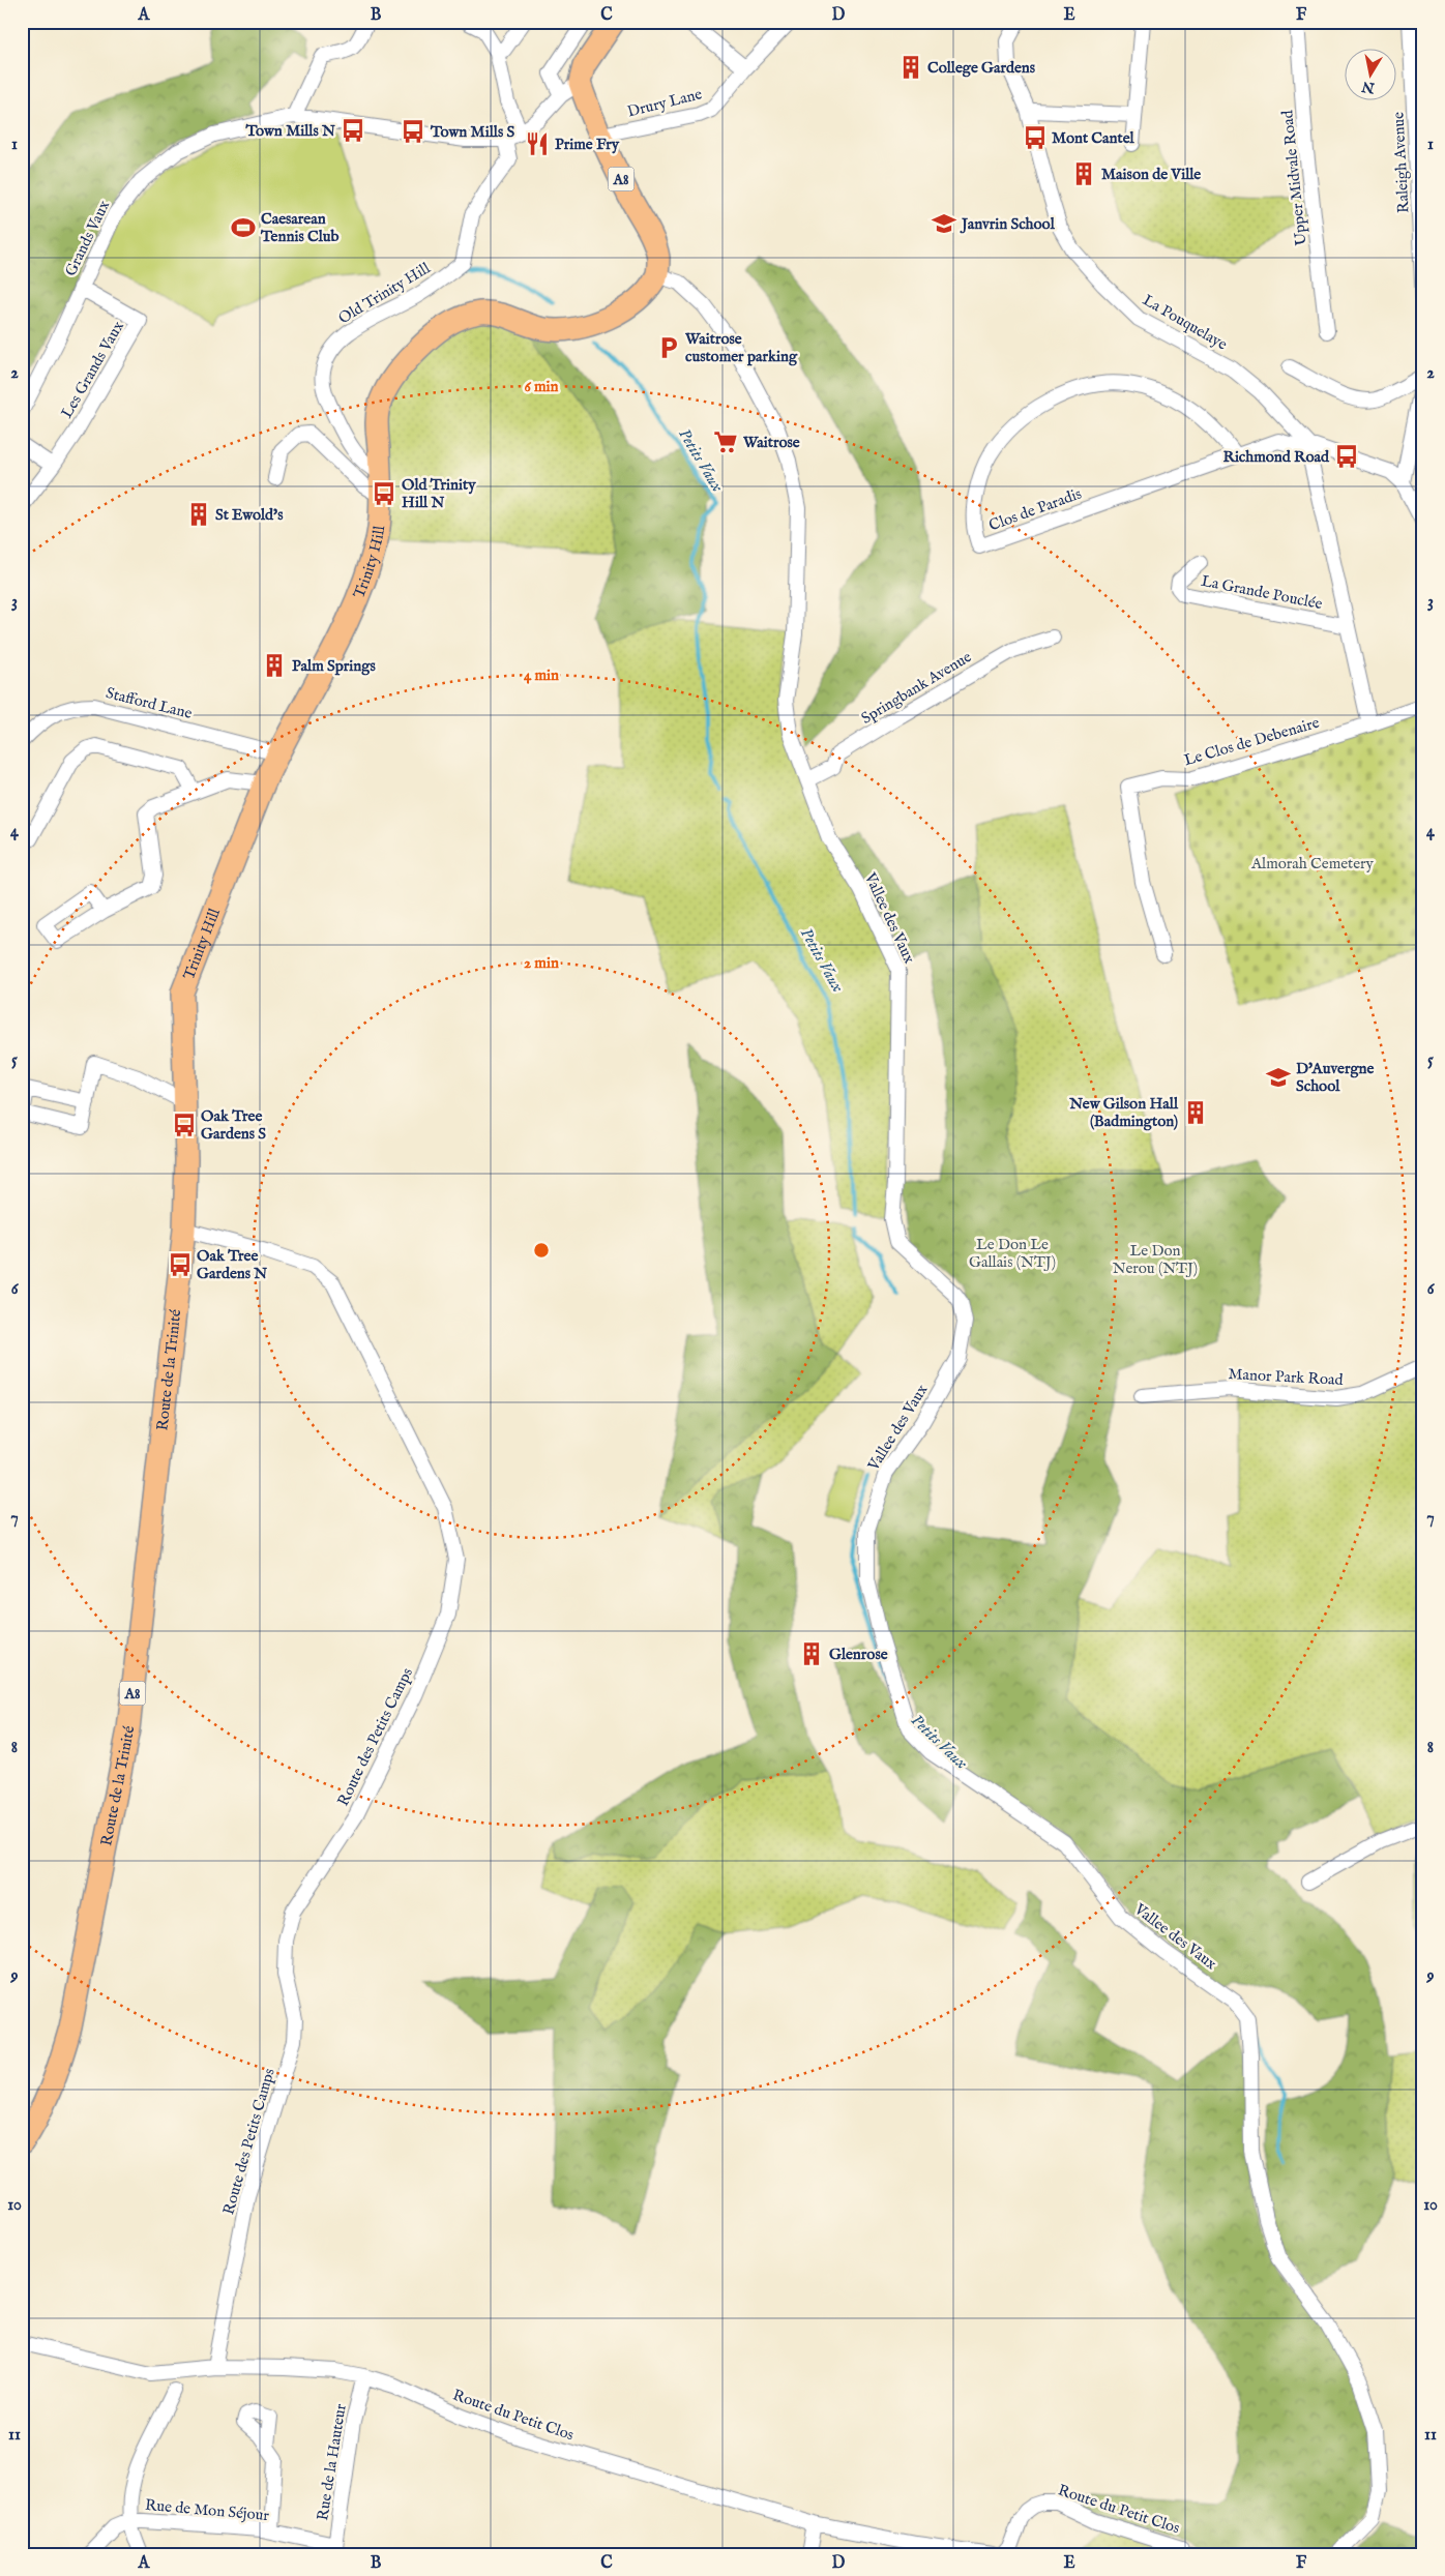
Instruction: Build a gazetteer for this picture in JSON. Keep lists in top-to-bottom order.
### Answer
{
  "streets": {
    "main road": ["A8", "Trinity Hill", "Route de la Trinité"],
    "street": [
      "Drury Lane",
      "Raleigh Avenue",
      "Upper Midvale Road",
      "Grands Vaux",
      "Old Trinity Hill",
      "La Pouquelaye",
      "Les Grands Vaux",
      "Clos de Paradis",
      "La Grande Pouclée",
      "Springbank Avenue",
      "Stafford Lane",
      "Le Clos de Debenaire",
      "Vallee des Vaux",
      "Manor Park Road",
      "Route des Petits Camps",
      "Route du Petit Clos",
      "Rue de la Hauteur",
      "Rue de Mon Séjour"
    ]
  },
  "crossings": [
    ["Drury Lane", "A8"],
    ["A8", "Trinity Hill"],
    ["A8", "Vallee des Vaux"],
    ["Grands Vaux", "Les Grands Vaux"],
    ["Old Trinity Hill", "Trinity Hill"],
    ["La Pouquelaye", "Clos de Paradis"],
    ["Trinity Hill", "Stafford Lane"],
    ["Trinity Hill", "Vallee des Vaux"],
    ["Trinity Hill", "Route de la Trinité"],
    ["Trinity Hill", "Route des Petits Camps"],
    ["Springbank Avenue", "Vallee des Vaux"],
    ["Route de la Trinité", "Route des Petits Camps"],
    ["Route des Petits Camps", "Route du Petit Clos"],
    ["Route du Petit Clos", "Rue de la Hauteur"],
    ["Rue de la Hauteur", "Rue de Mon Séjour"]
  ],
  "water": ["Petits Vaux"],
  "parks": ["Almorah Cemetery", "Le Don Le Gallais (NTJ)", "Le Don Nerou (NTJ)"],
  "places": {
    "building": [
      "College Gardens",
      "Maison de Ville",
      "St Ewold's",
      "Palm Springs",
      "New Gilson Hall (Badmington)",
      "Glenrose"
    ],
    "bus stop": [
      "Town Mills N",
      "Town Mills S",
      "Mont Cantel",
      "Richmond Road",
      "Old Trinity Hill N",
      "Oak Tree Gardens S",
      "Oak Tree Gardens N"
    ],
    "restaurant": ["Prime Fry"],
    "school or university": ["Janvrin School", "D'Auvergne School"],
    "sports": ["Caesarean Tennis Club"],
    "parking": ["Waitrose customer parking"],
    "supermarket": ["Waitrose"]
  },
  "north": "bottom",
  "grid": {
    "columns": [
      "A",
      "B",
      "C",
      "D",
      "E",
      "F"
    ],
    "rows": [
      "1",
      "2",
      "3",
      "4",
      "5",
      "6",
      "7",
      "8",
      "9",
      "10",
      "11"
    ]
  },
  "rings": ["6 min", "4 min", "2 min"]
}
